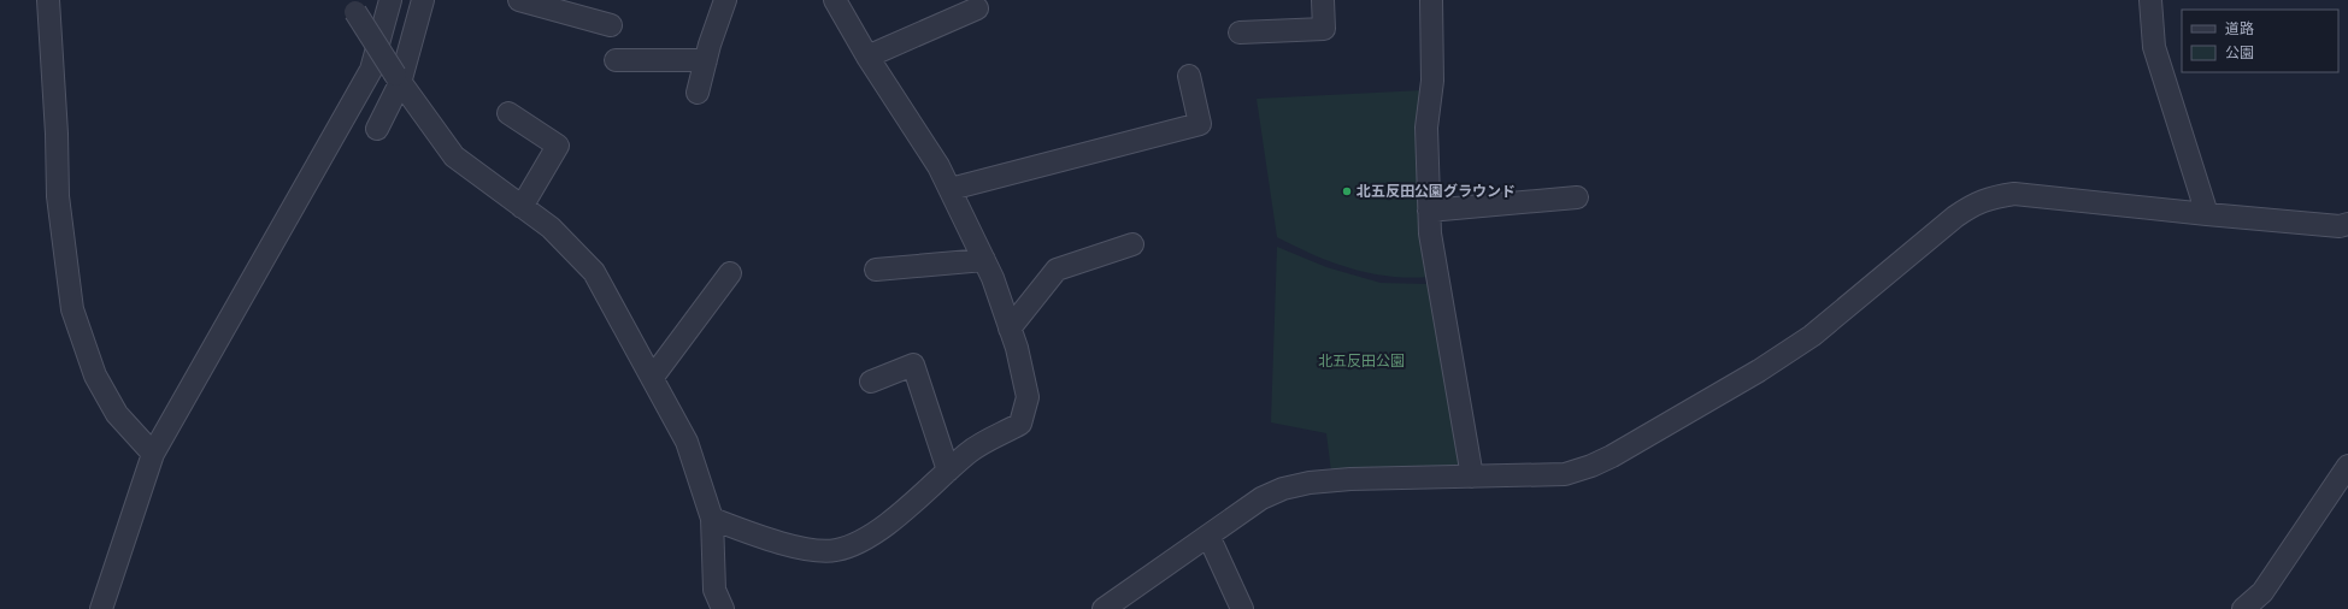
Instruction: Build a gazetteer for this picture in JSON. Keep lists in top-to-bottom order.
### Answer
{
  "parks": ["北五反田公園"],
  "places": ["北五反田公園グラウンド"],
  "legend": ["道路", "公園"]
}
